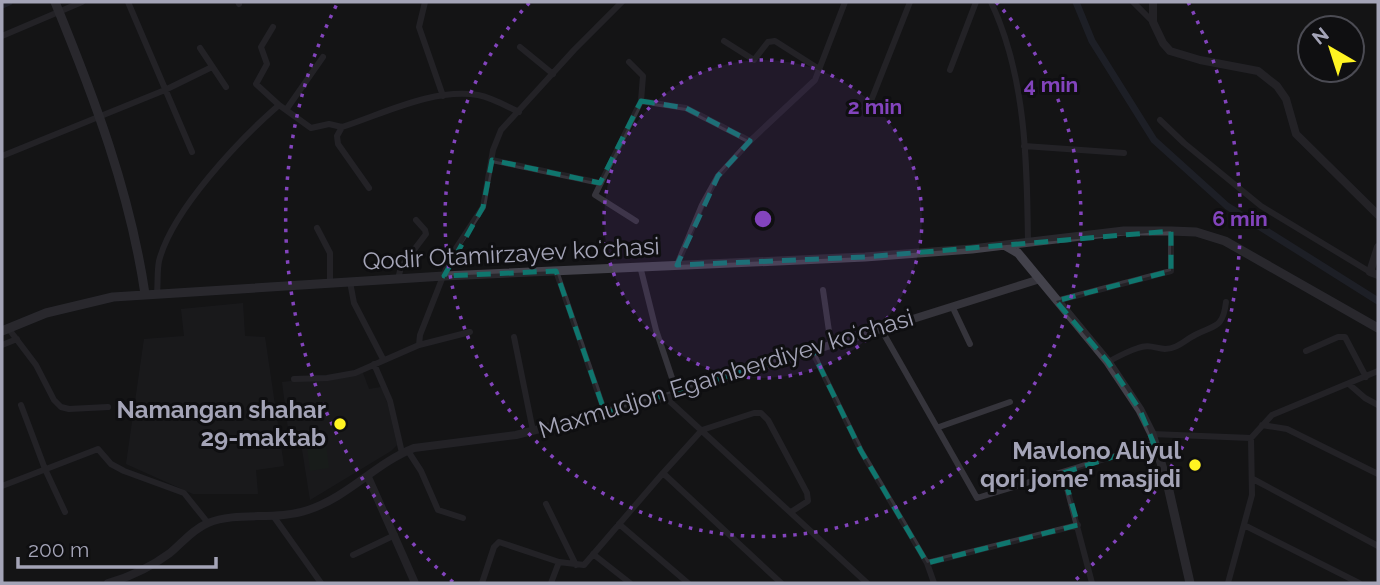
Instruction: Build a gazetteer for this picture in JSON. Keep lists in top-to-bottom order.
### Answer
{
  "streets": {
    "main road": ["Qodir Otamirzayev koʻchasi"],
    "street": ["Maxmudjon Egamberdiyev koʻchasi"]
  },
  "places": ["Namangan shahar 29-maktab", "Mavlono Aliyul qori jome' masjidi"],
  "scale_bar": "200 m",
  "north": "top left",
  "rings": ["4 min", "2 min", "6 min"]
}
